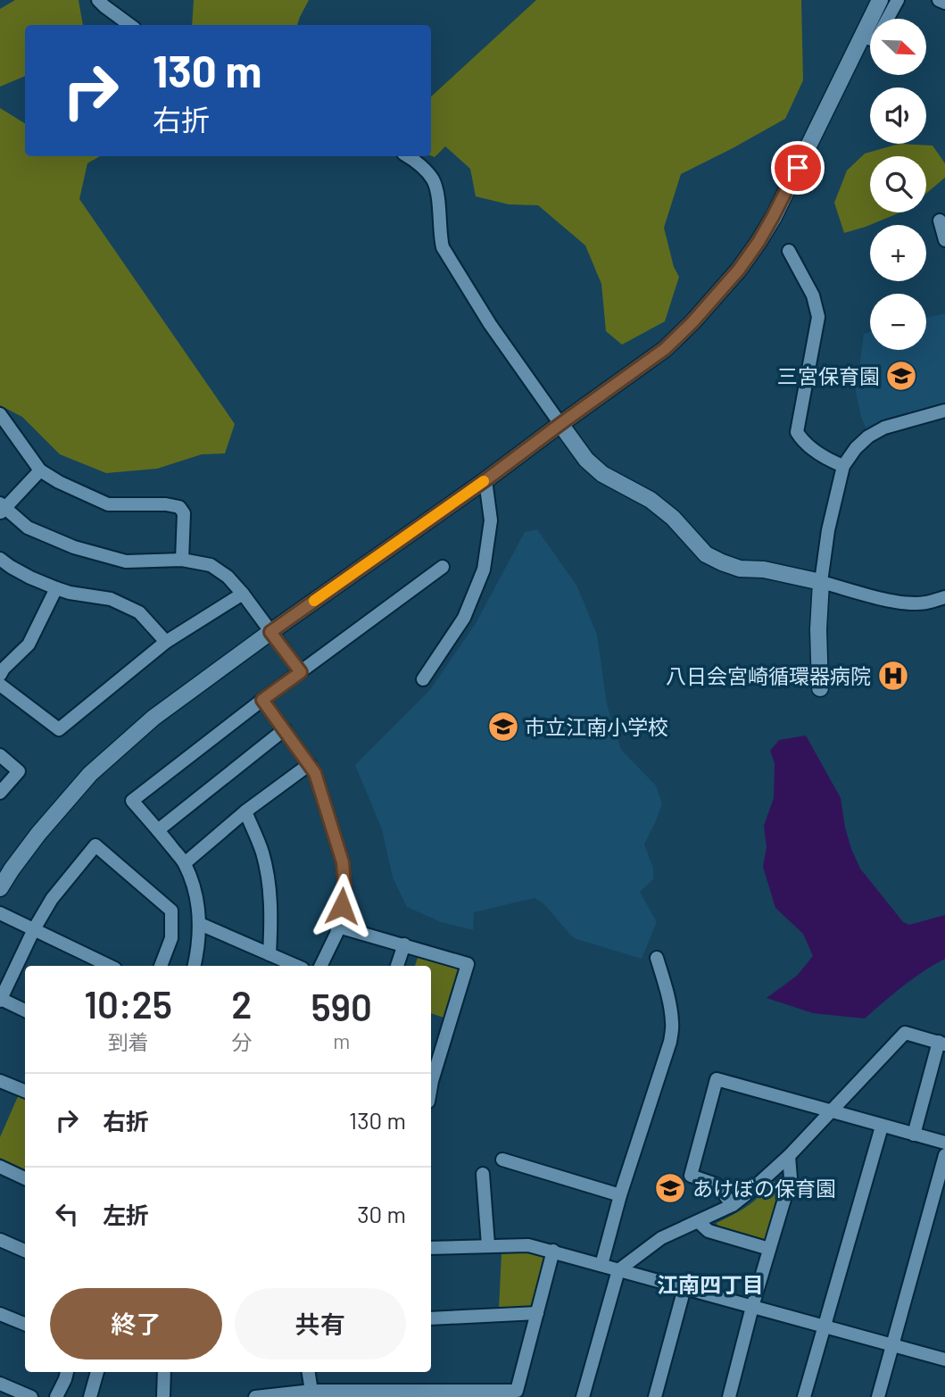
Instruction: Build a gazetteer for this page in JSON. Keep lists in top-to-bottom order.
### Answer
{
  "districts": ["江南四丁目"],
  "places": {
    "school or university": ["三宮保育園", "市立江南小学校", "あけぼの保育園"],
    "hospital": ["八日会宮崎循環器病院"]
  },
  "north": "bottom right",
  "page": {
    "map_buttons": ["+", "−"],
    "turn": ["130 m", "右折"],
    "eta": [
      "10:25",
      "到着",
      "2",
      "分",
      "590",
      "m"
    ],
    "list": [
      {
        "name": "右折",
        "value": "130 m"
      },
      {
        "name": "左折",
        "value": "30 m"
      }
    ],
    "buttons": ["終了", "共有"]
  }
}
